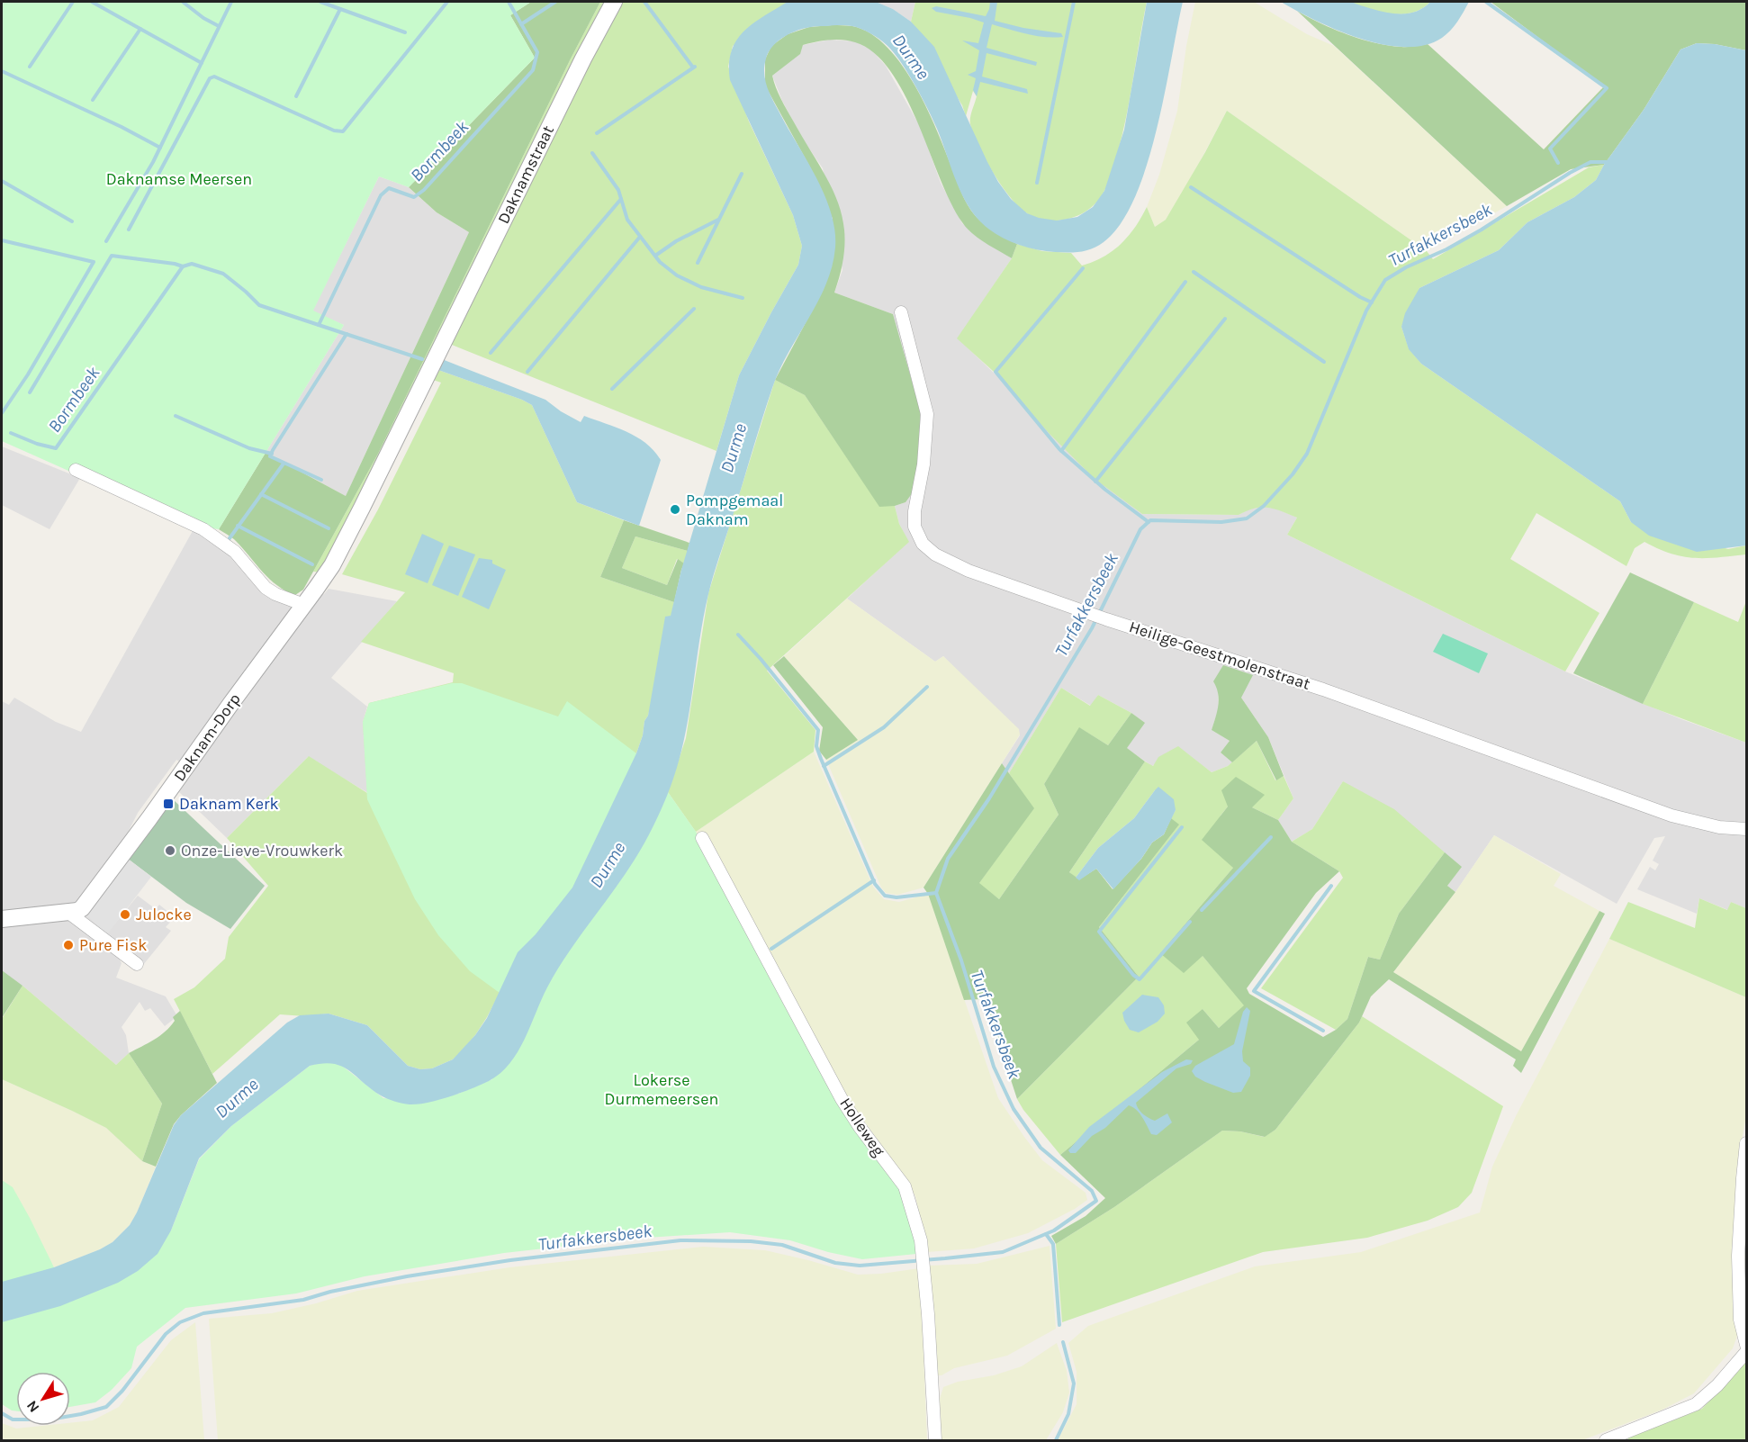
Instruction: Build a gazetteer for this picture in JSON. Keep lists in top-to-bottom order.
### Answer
{
  "streets": {
    "street": [
      "Daknamstraat",
      "Heilige-Geestmolenstraat",
      "Daknam-Dorp",
      "Holleweg"
    ]
  },
  "crossings": [
    ["Daknamstraat", "Daknam-Dorp"]
  ],
  "water": ["Durme", "Bormbeek", "Turfakkersbeek"],
  "parks": ["Daknamse Meersen", "Lokerse Durmemeersen"],
  "places": {
    "other": [
      "Pompgemaal Daknam",
      "Onze-Lieve-Vrouwkerk",
      "Julocke",
      "Pure Fisk"
    ],
    "transit": ["Daknam Kerk"]
  },
  "north": "bottom left"
}
